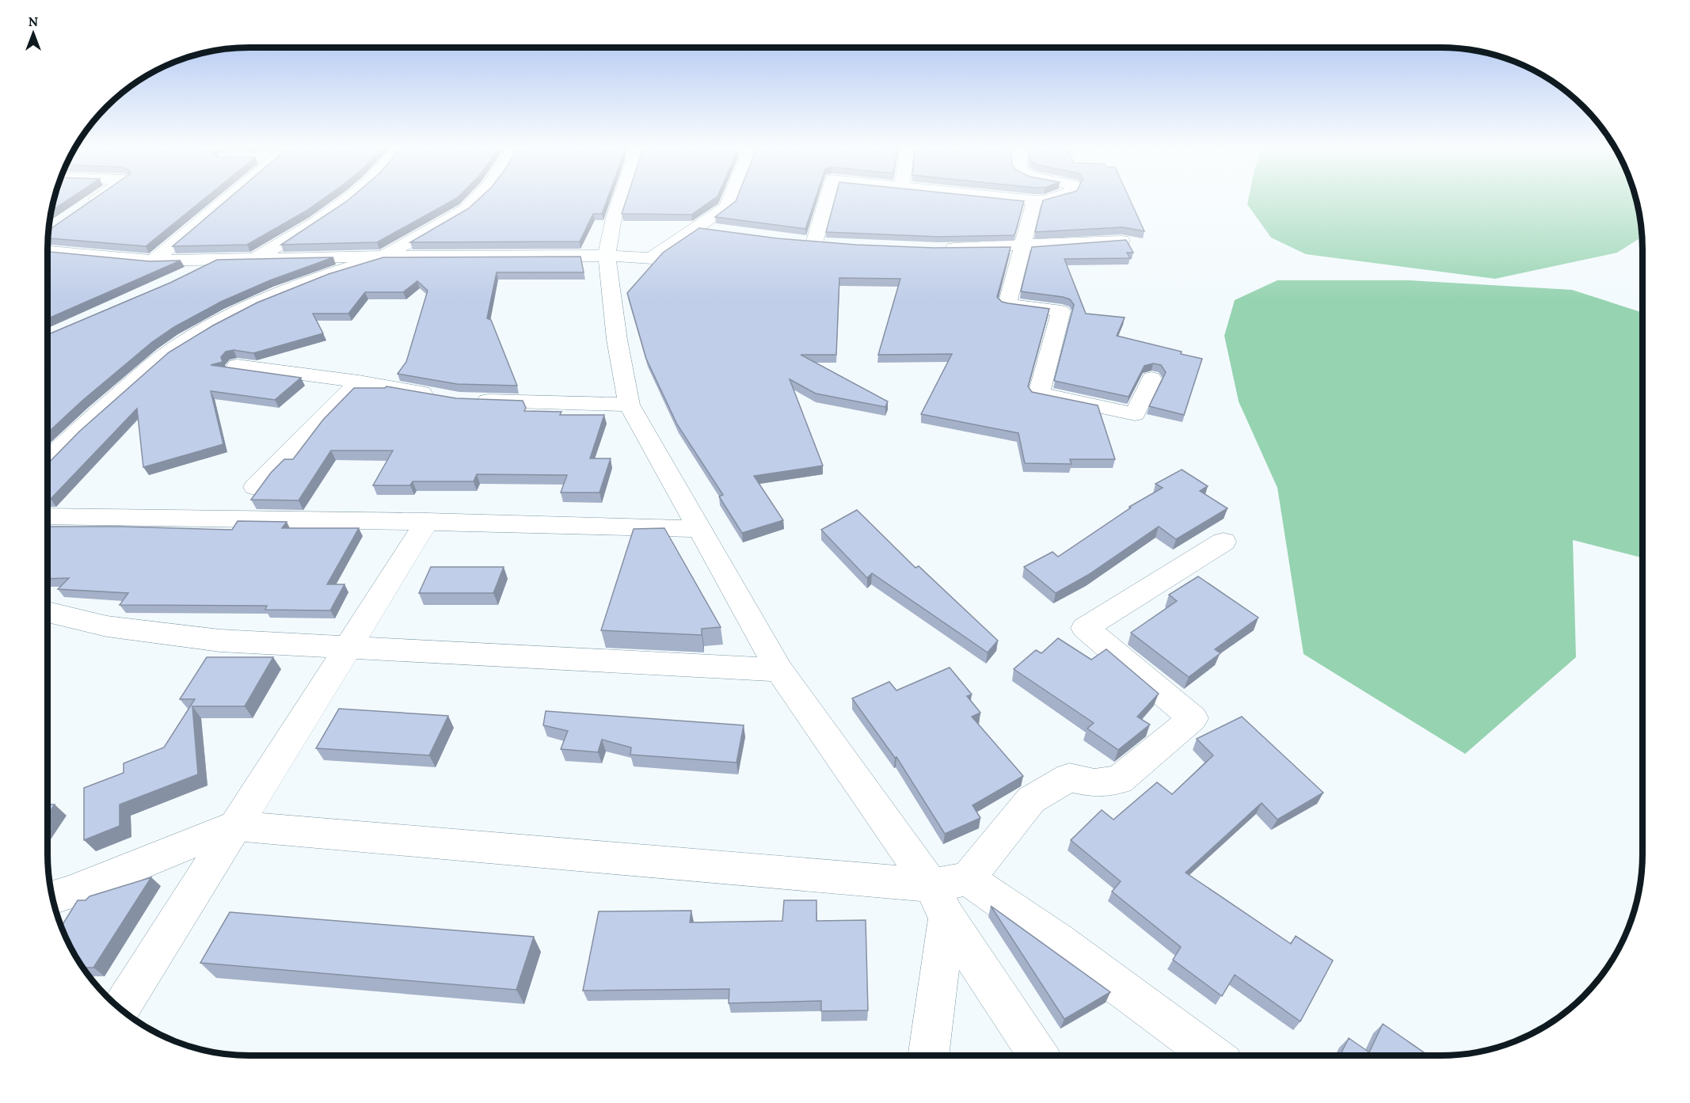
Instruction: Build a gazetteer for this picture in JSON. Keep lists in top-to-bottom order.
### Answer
{
  "north": "top"
}
